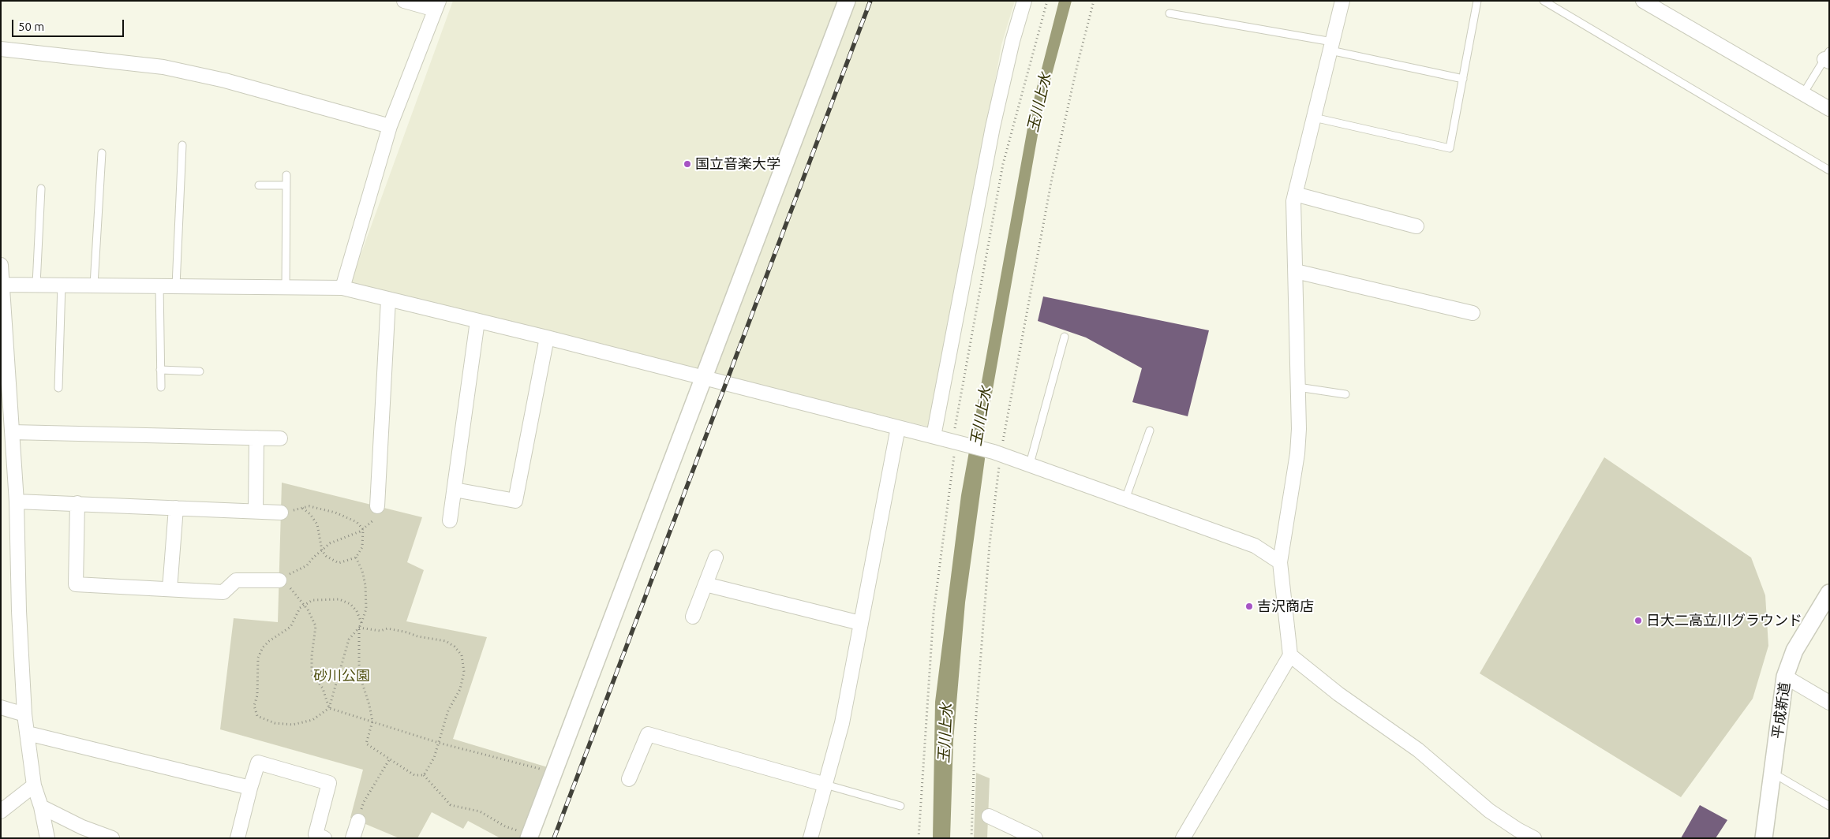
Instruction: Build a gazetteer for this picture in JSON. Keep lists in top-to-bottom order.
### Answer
{
  "streets": {
    "street": ["平成新道"]
  },
  "water": ["玉川上水"],
  "parks": ["砂川公園"],
  "places": ["国立音楽大学", "吉沢商店", "日大二高立川グラウンド"],
  "scale_bar": "50 m"
}
